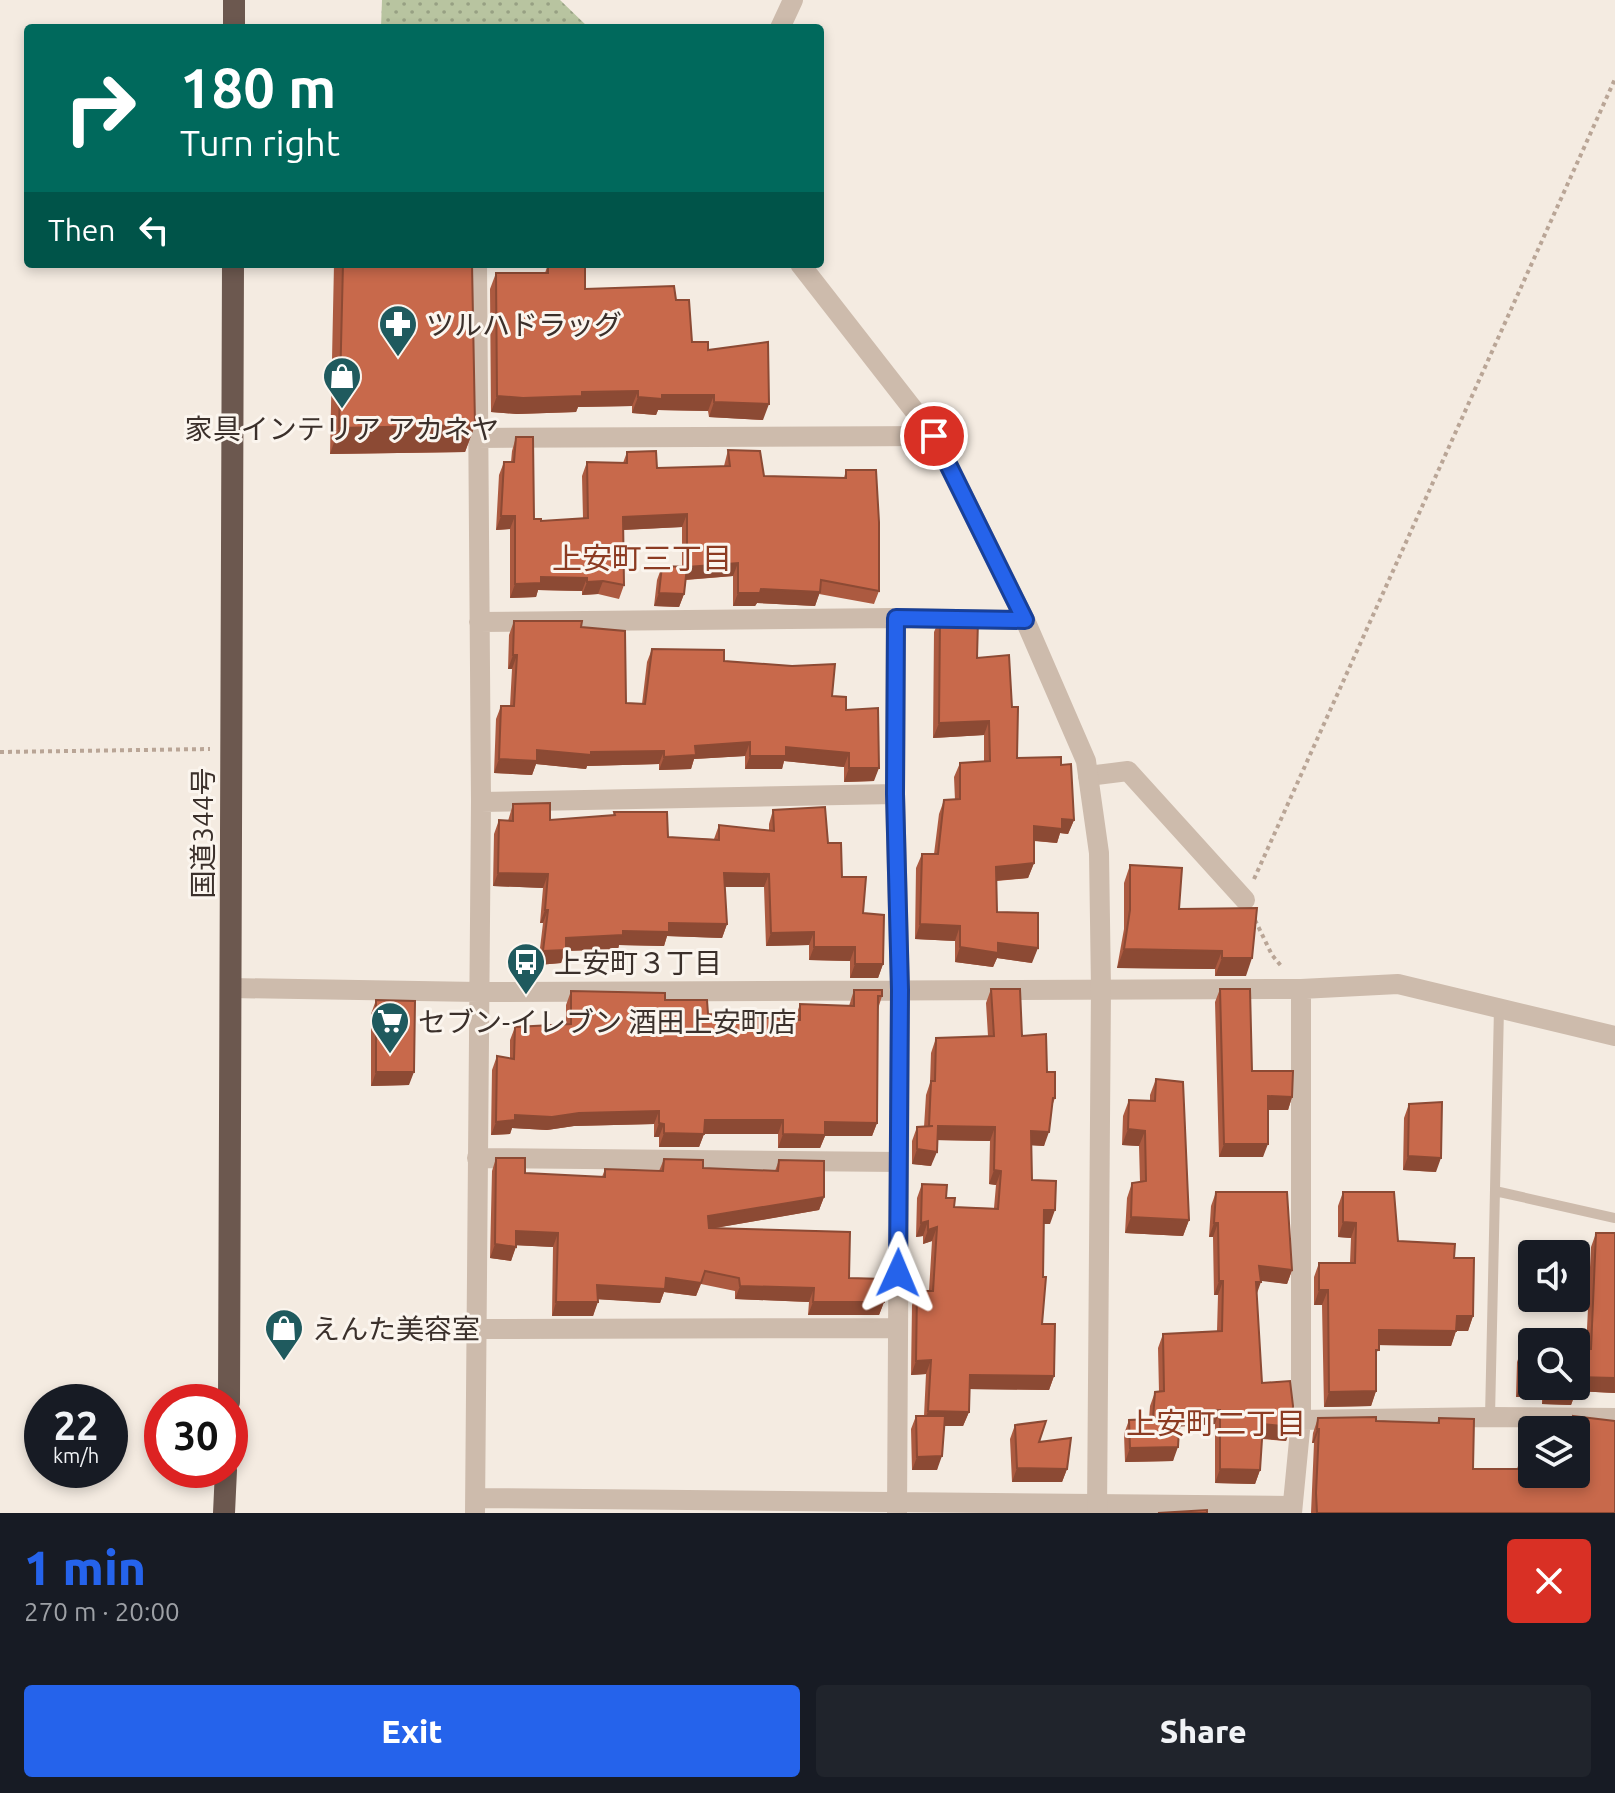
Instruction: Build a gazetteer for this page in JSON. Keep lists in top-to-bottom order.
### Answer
{
  "streets": {
    "highway": ["国道344号"]
  },
  "districts": ["上安町三丁目", "上安町二丁目"],
  "places": {
    "pharmacy": ["ツルハドラッグ"],
    "shop": ["家具インテリア アカネヤ", "えんた美容室"],
    "bus stop": ["上安町３丁目"],
    "supermarket": ["セブン-イレブン 酒田上安町店"]
  },
  "page": {
    "turn": ["180 m", "Turn right"],
    "then": "Then",
    "speed": "22 km/h",
    "limit": "30",
    "heading": ["1 min", "270 m · 20:00"],
    "buttons": ["Exit", "Share"]
  }
}
